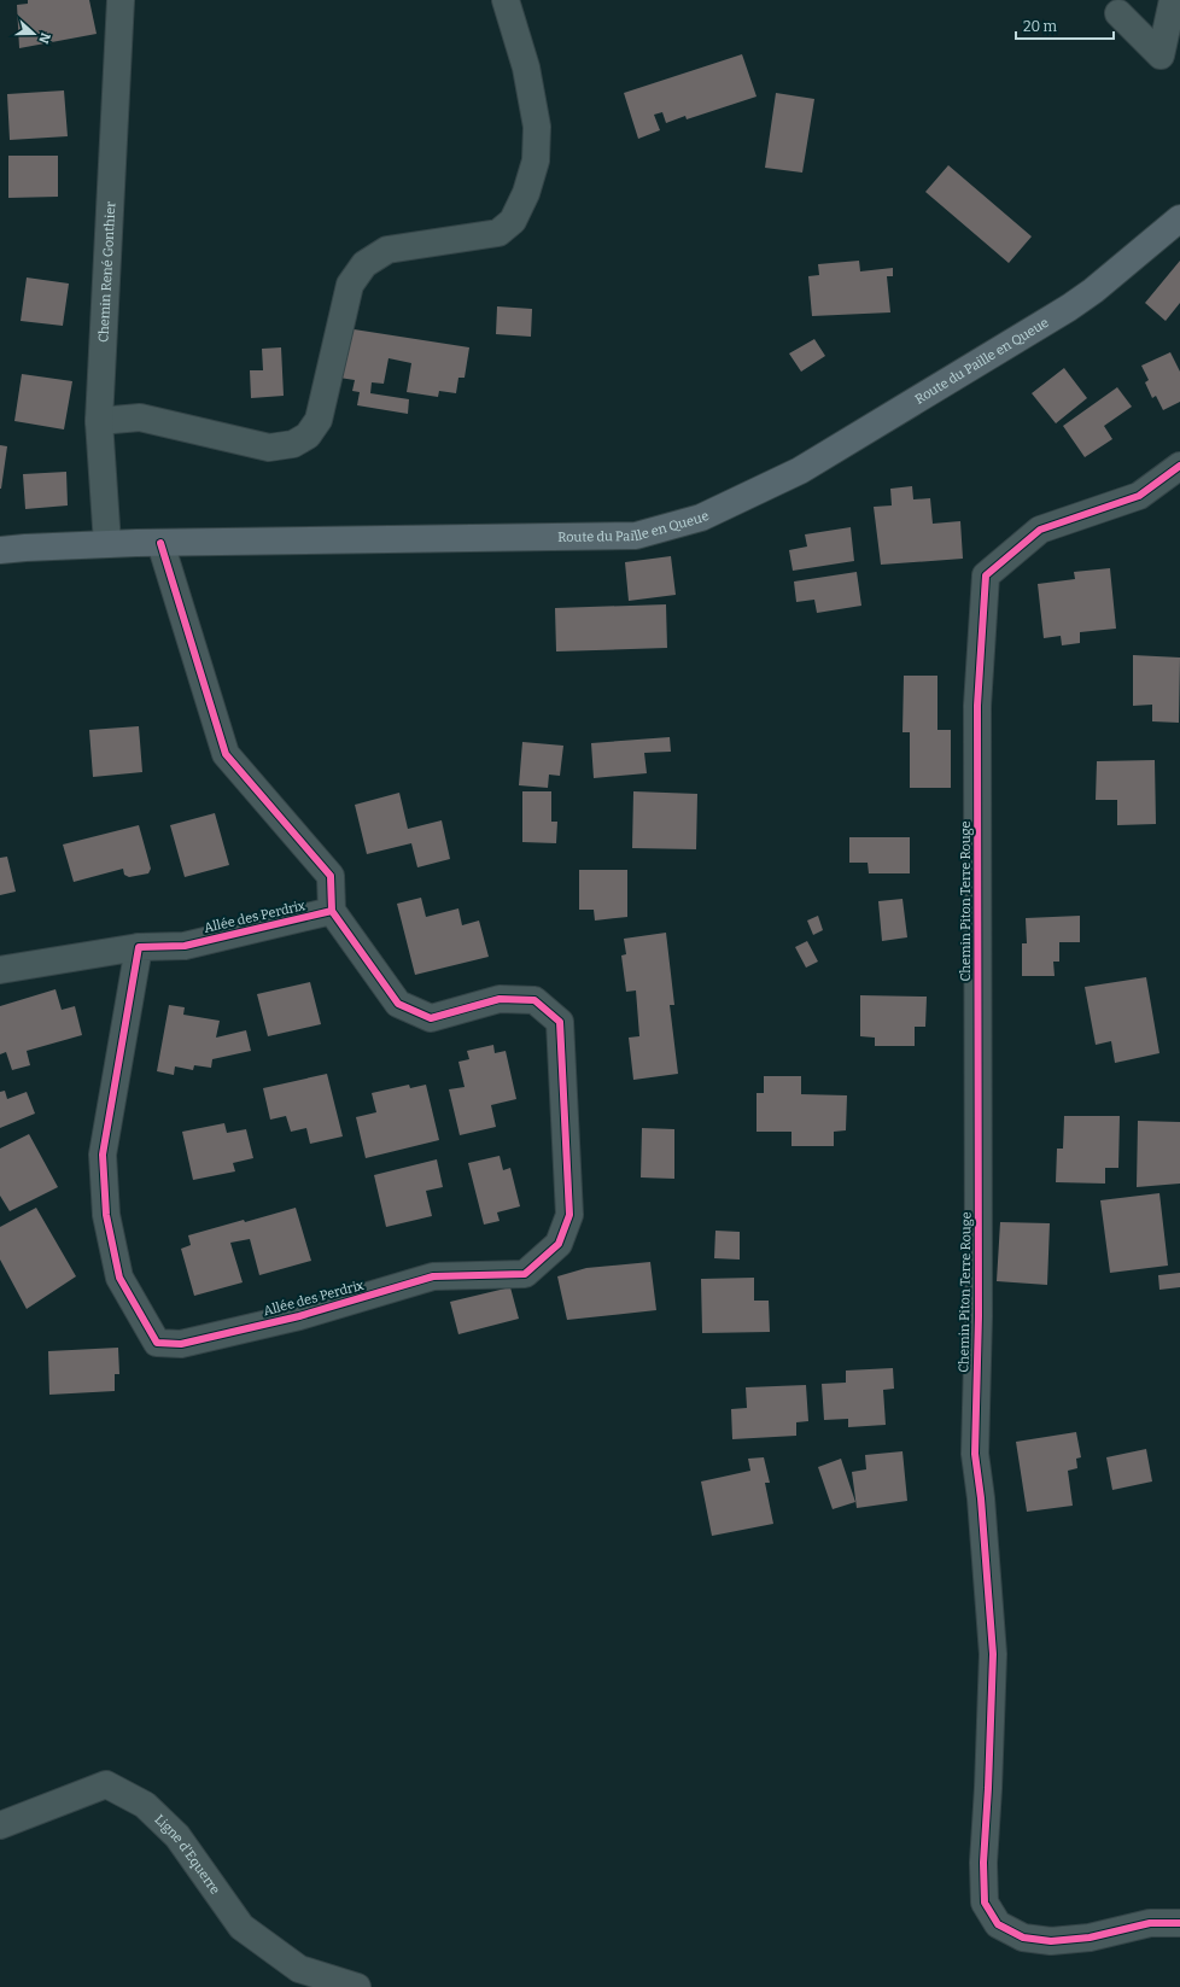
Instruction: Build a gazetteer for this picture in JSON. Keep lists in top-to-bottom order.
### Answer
{
  "streets": {
    "main road": ["Route du Paille en Queue"],
    "street": [
      "Chemin René Gonthier",
      "Chemin Piton Terre Rouge",
      "Allée des Perdrix",
      "Ligne d'Equerre"
    ]
  },
  "crossings": [
    ["Chemin René Gonthier", "Route du Paille en Queue"]
  ],
  "scale_bar": "20 m",
  "north": "right"
}
